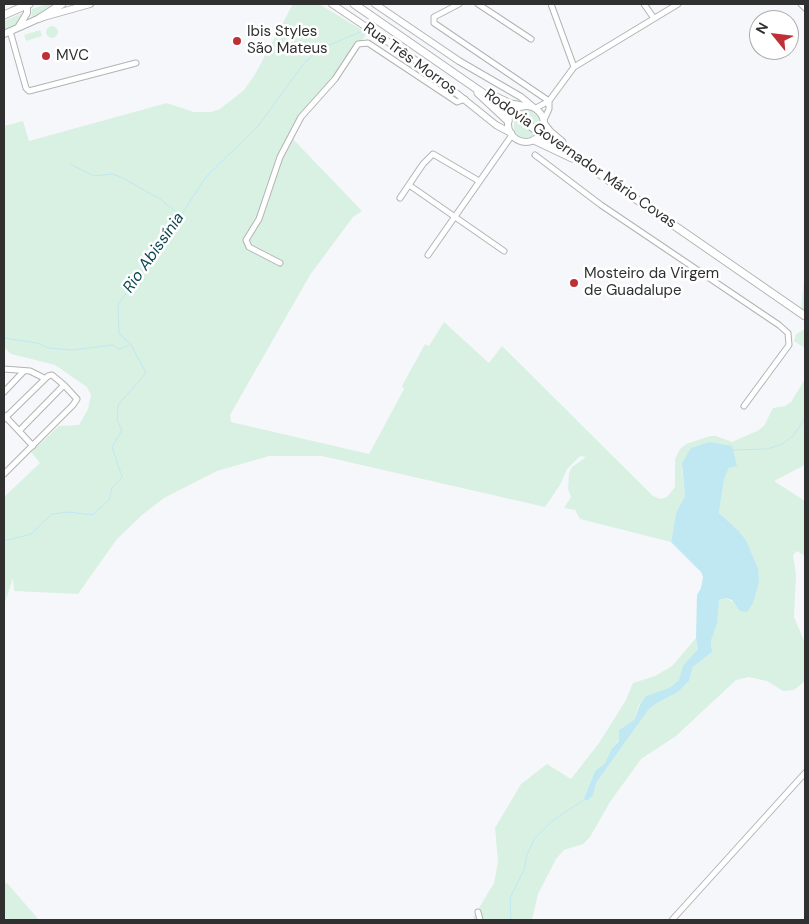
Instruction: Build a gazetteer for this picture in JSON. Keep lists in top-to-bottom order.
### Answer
{
  "streets": {
    "highway": ["Rodovia Governador Mário Covas"],
    "main road": ["Rua Três Morros"]
  },
  "water": ["Rio Abissínia"],
  "places": ["Ibis Styles São Mateus", "MVC", "Mosteiro da Virgem de Guadalupe"],
  "north": "top left"
}
